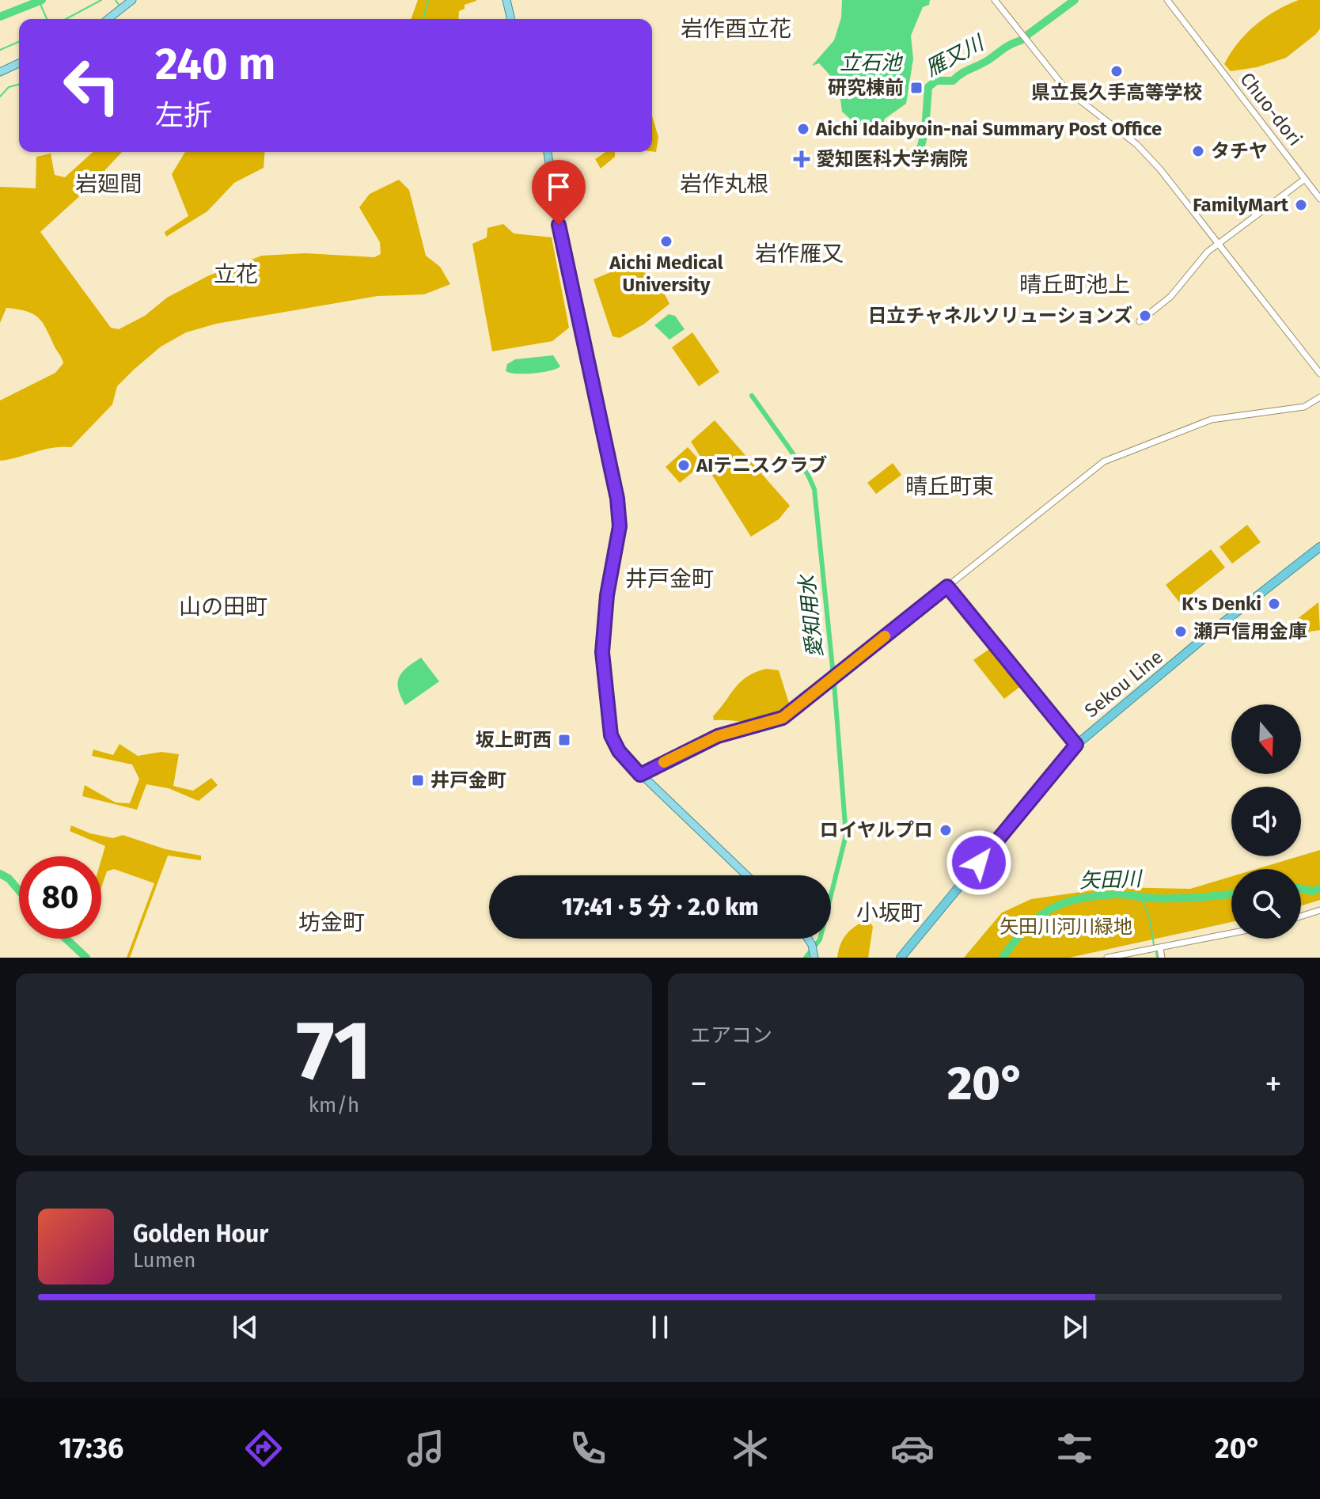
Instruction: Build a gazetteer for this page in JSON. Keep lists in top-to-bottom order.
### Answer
{
  "streets": {
    "highway": ["Sekou Line"],
    "street": ["Chuo-dori"]
  },
  "districts": [
    "岩作酉立花",
    "岩廻間",
    "岩作丸根",
    "岩作雁又",
    "立花",
    "晴丘町池上",
    "晴丘町東",
    "井戸金町",
    "山の田町",
    "小坂町",
    "坊金町"
  ],
  "water": [
    "雁又川",
    "立石池",
    "愛知用水",
    "矢田川"
  ],
  "parks": ["矢田川河川緑地"],
  "places": {
    "other": [
      "県立長久手高等学校",
      "Aichi Idaibyoin-nai Summary Post Office",
      "タチヤ",
      "FamilyMart",
      "Aichi Medical University",
      "日立チャネルソリューションズ",
      "AIテニスクラブ",
      "K's Denki",
      "瀬戸信用金庫",
      "ロイヤルプロ"
    ],
    "transit": ["研究棟前", "坂上町西", "井戸金町"],
    "health": ["愛知医科大学病院"]
  },
  "north": "bottom",
  "page": {
    "turn": ["240 m", "左折"],
    "limit": "80",
    "trip": "17:41 · 5 分 · 2.0 km",
    "tile": [
      ["71", "km/h"],
      "エアコン"
    ],
    "heat": ["−", "20°", "+"],
    "song": ["Golden Hour", "Lumen"],
    "tabs": ["17:36", "20°"]
  }
}
